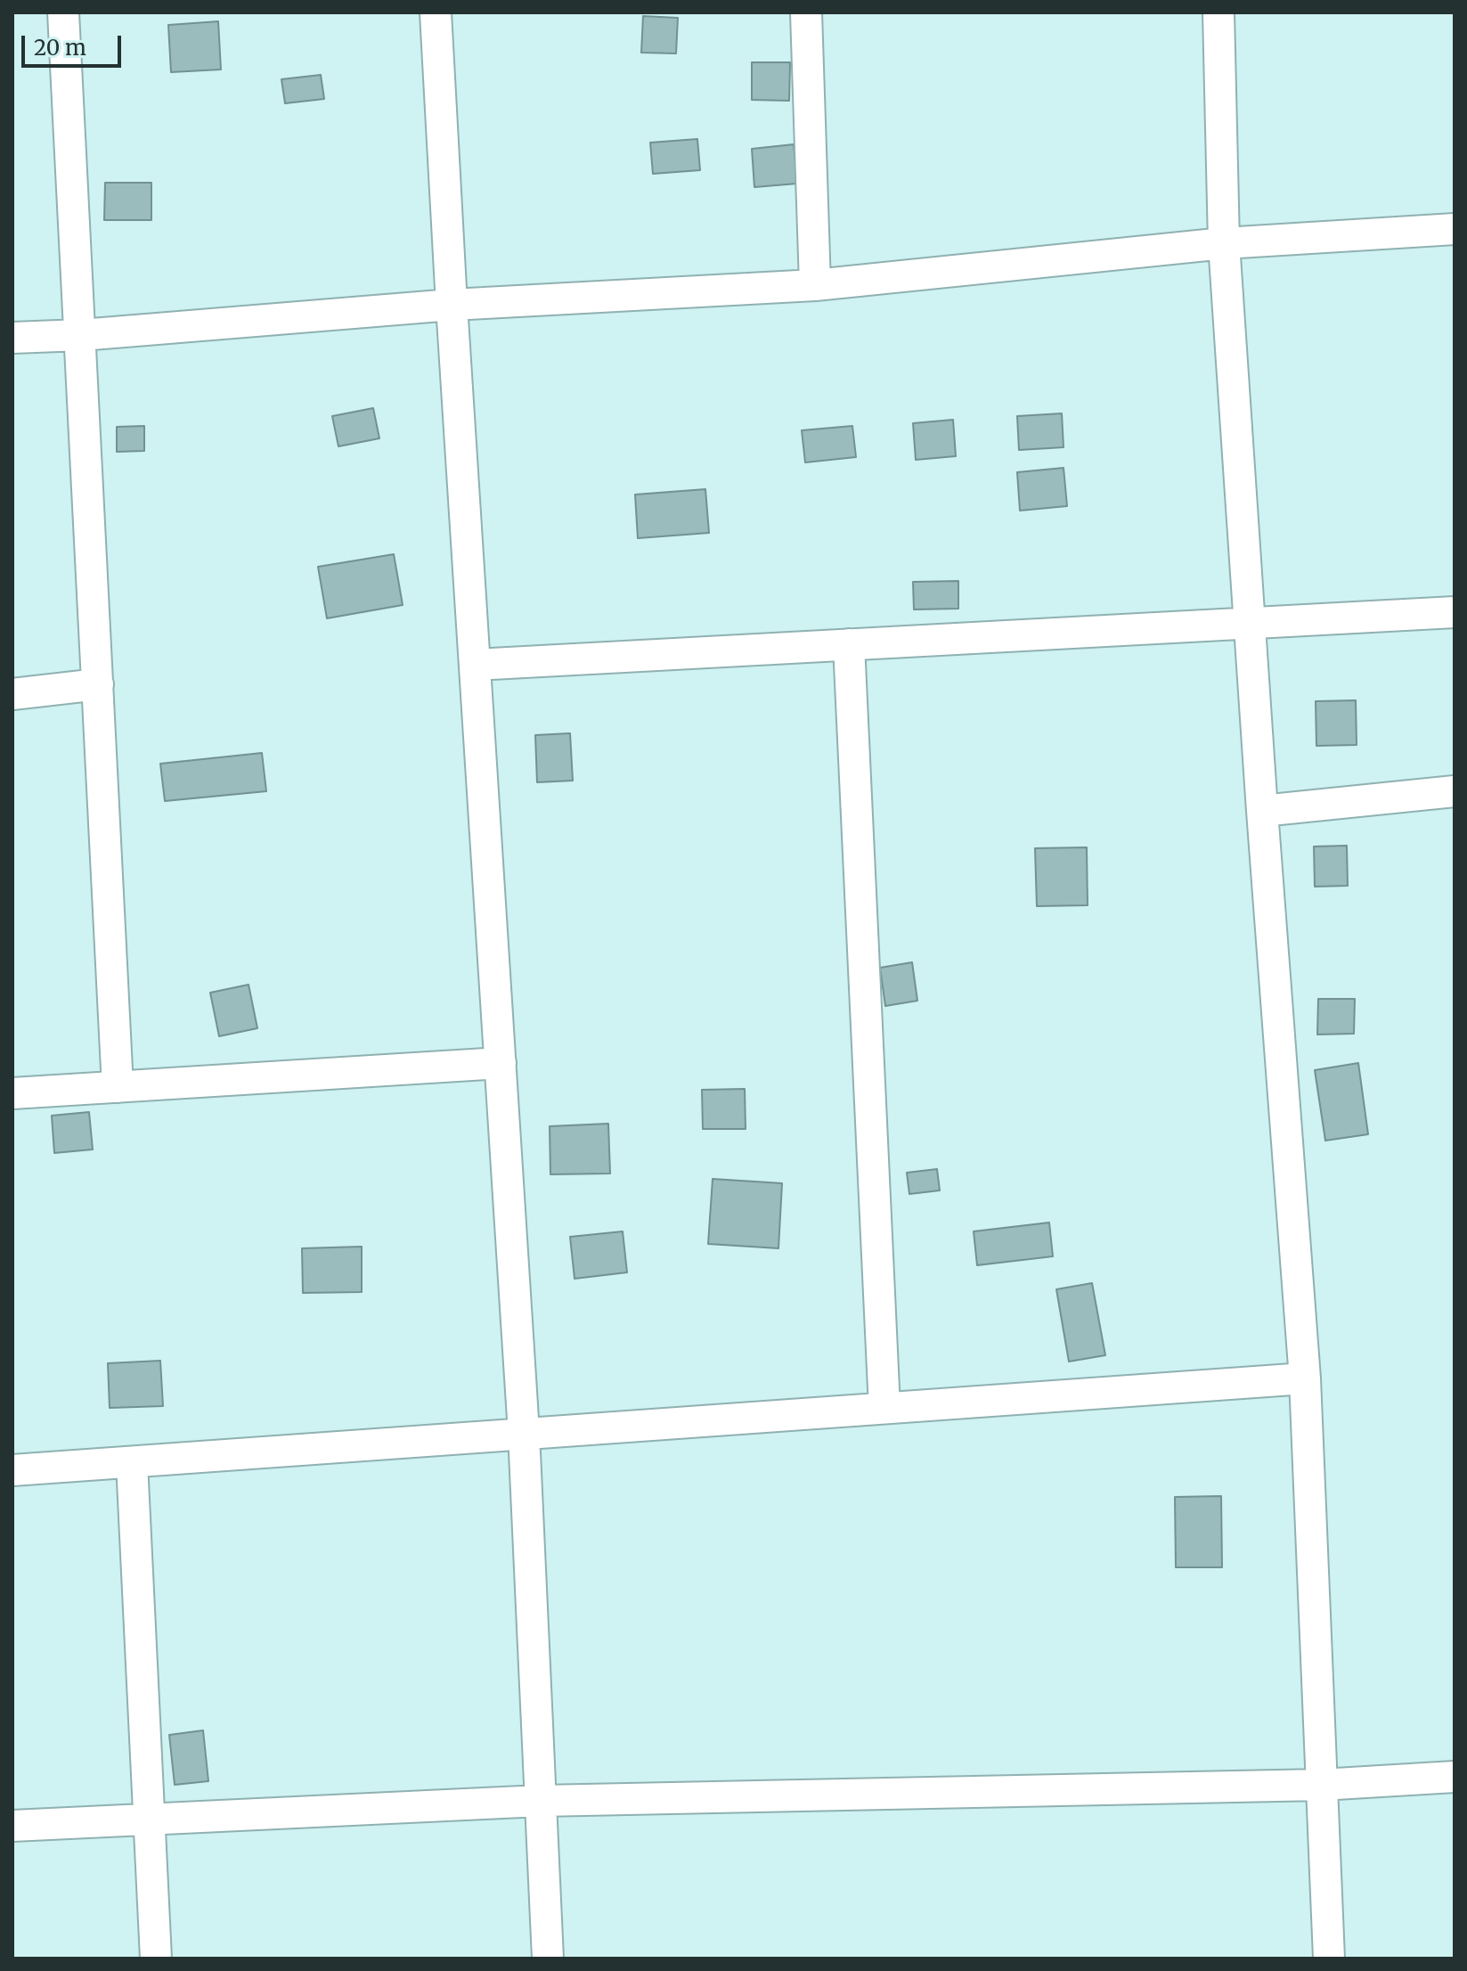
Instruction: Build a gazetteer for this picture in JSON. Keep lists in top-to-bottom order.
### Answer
{
  "scale_bar": "20 m"
}
